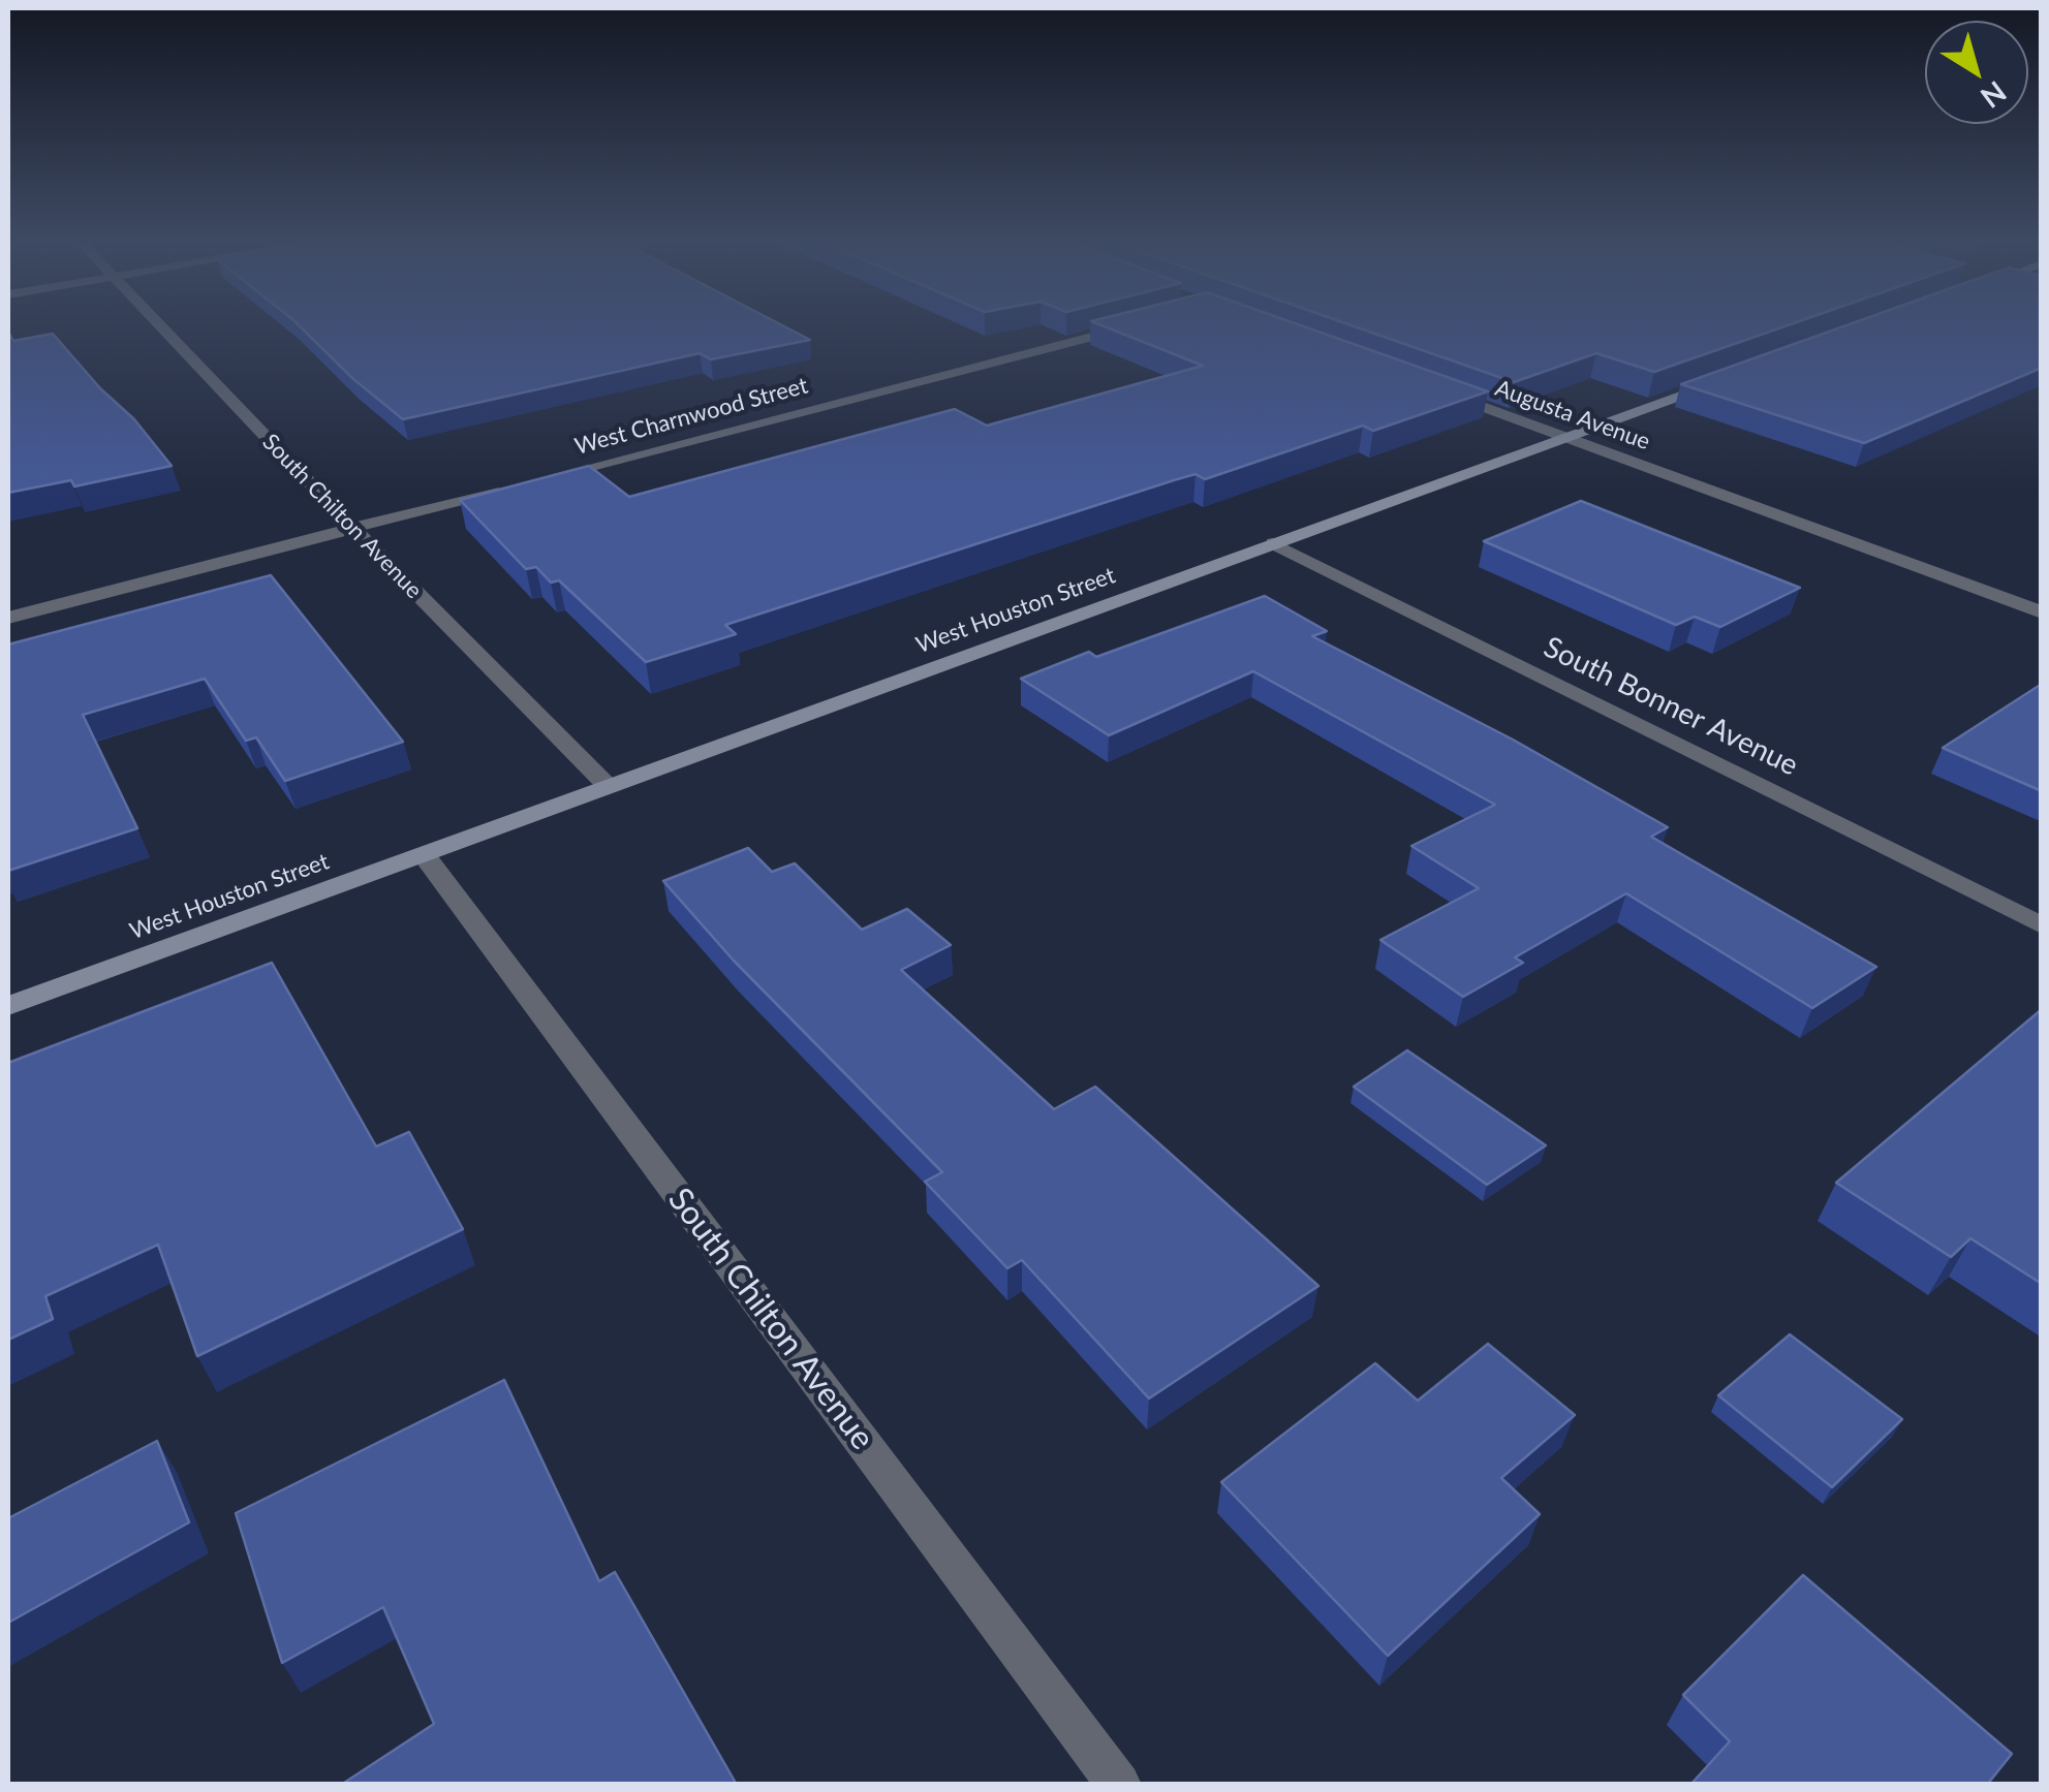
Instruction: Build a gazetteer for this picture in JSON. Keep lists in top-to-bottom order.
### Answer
{
  "streets": {
    "street": [
      "Augusta Avenue",
      "West Charnwood Street",
      "South Chilton Avenue",
      "West Houston Street",
      "South Bonner Avenue"
    ]
  },
  "crossings": [
    ["Augusta Avenue", "West Houston Street"],
    ["South Chilton Avenue", "West Houston Street"],
    ["West Houston Street", "South Bonner Avenue"]
  ],
  "north": "bottom right"
}
